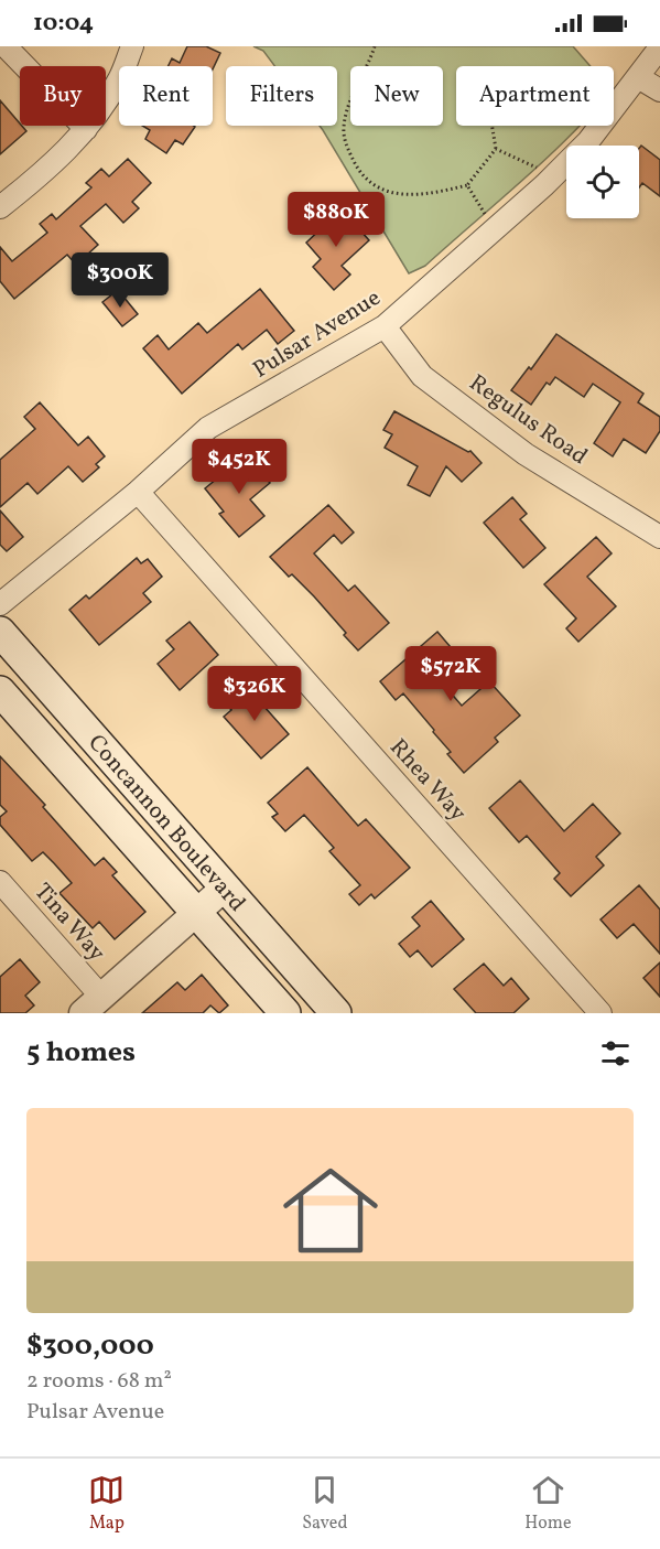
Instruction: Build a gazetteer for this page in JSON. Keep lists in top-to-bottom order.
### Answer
{
  "streets": {
    "main road": ["Concannon Boulevard"],
    "street": [
      "Pulsar Avenue",
      "Regulus Road",
      "Rhea Way",
      "Tina Way"
    ]
  },
  "crossings": [
    ["Pulsar Avenue", "Regulus Road"],
    ["Pulsar Avenue", "Rhea Way"]
  ],
  "page": {
    "status": "10:04",
    "chip": [
      "Buy",
      "Rent",
      "Filters",
      "New",
      "Apartment"
    ],
    "price": [
      "$880K",
      "$300K",
      "$452K",
      "$572K",
      "$326K"
    ],
    "heading": "5 homes",
    "list": [
      {
        "name": "$300,000",
        "note": "2 rooms · 68 m² · Pulsar Avenue"
      }
    ],
    "tabs": ["Map", "Saved", "Home"]
  }
}
